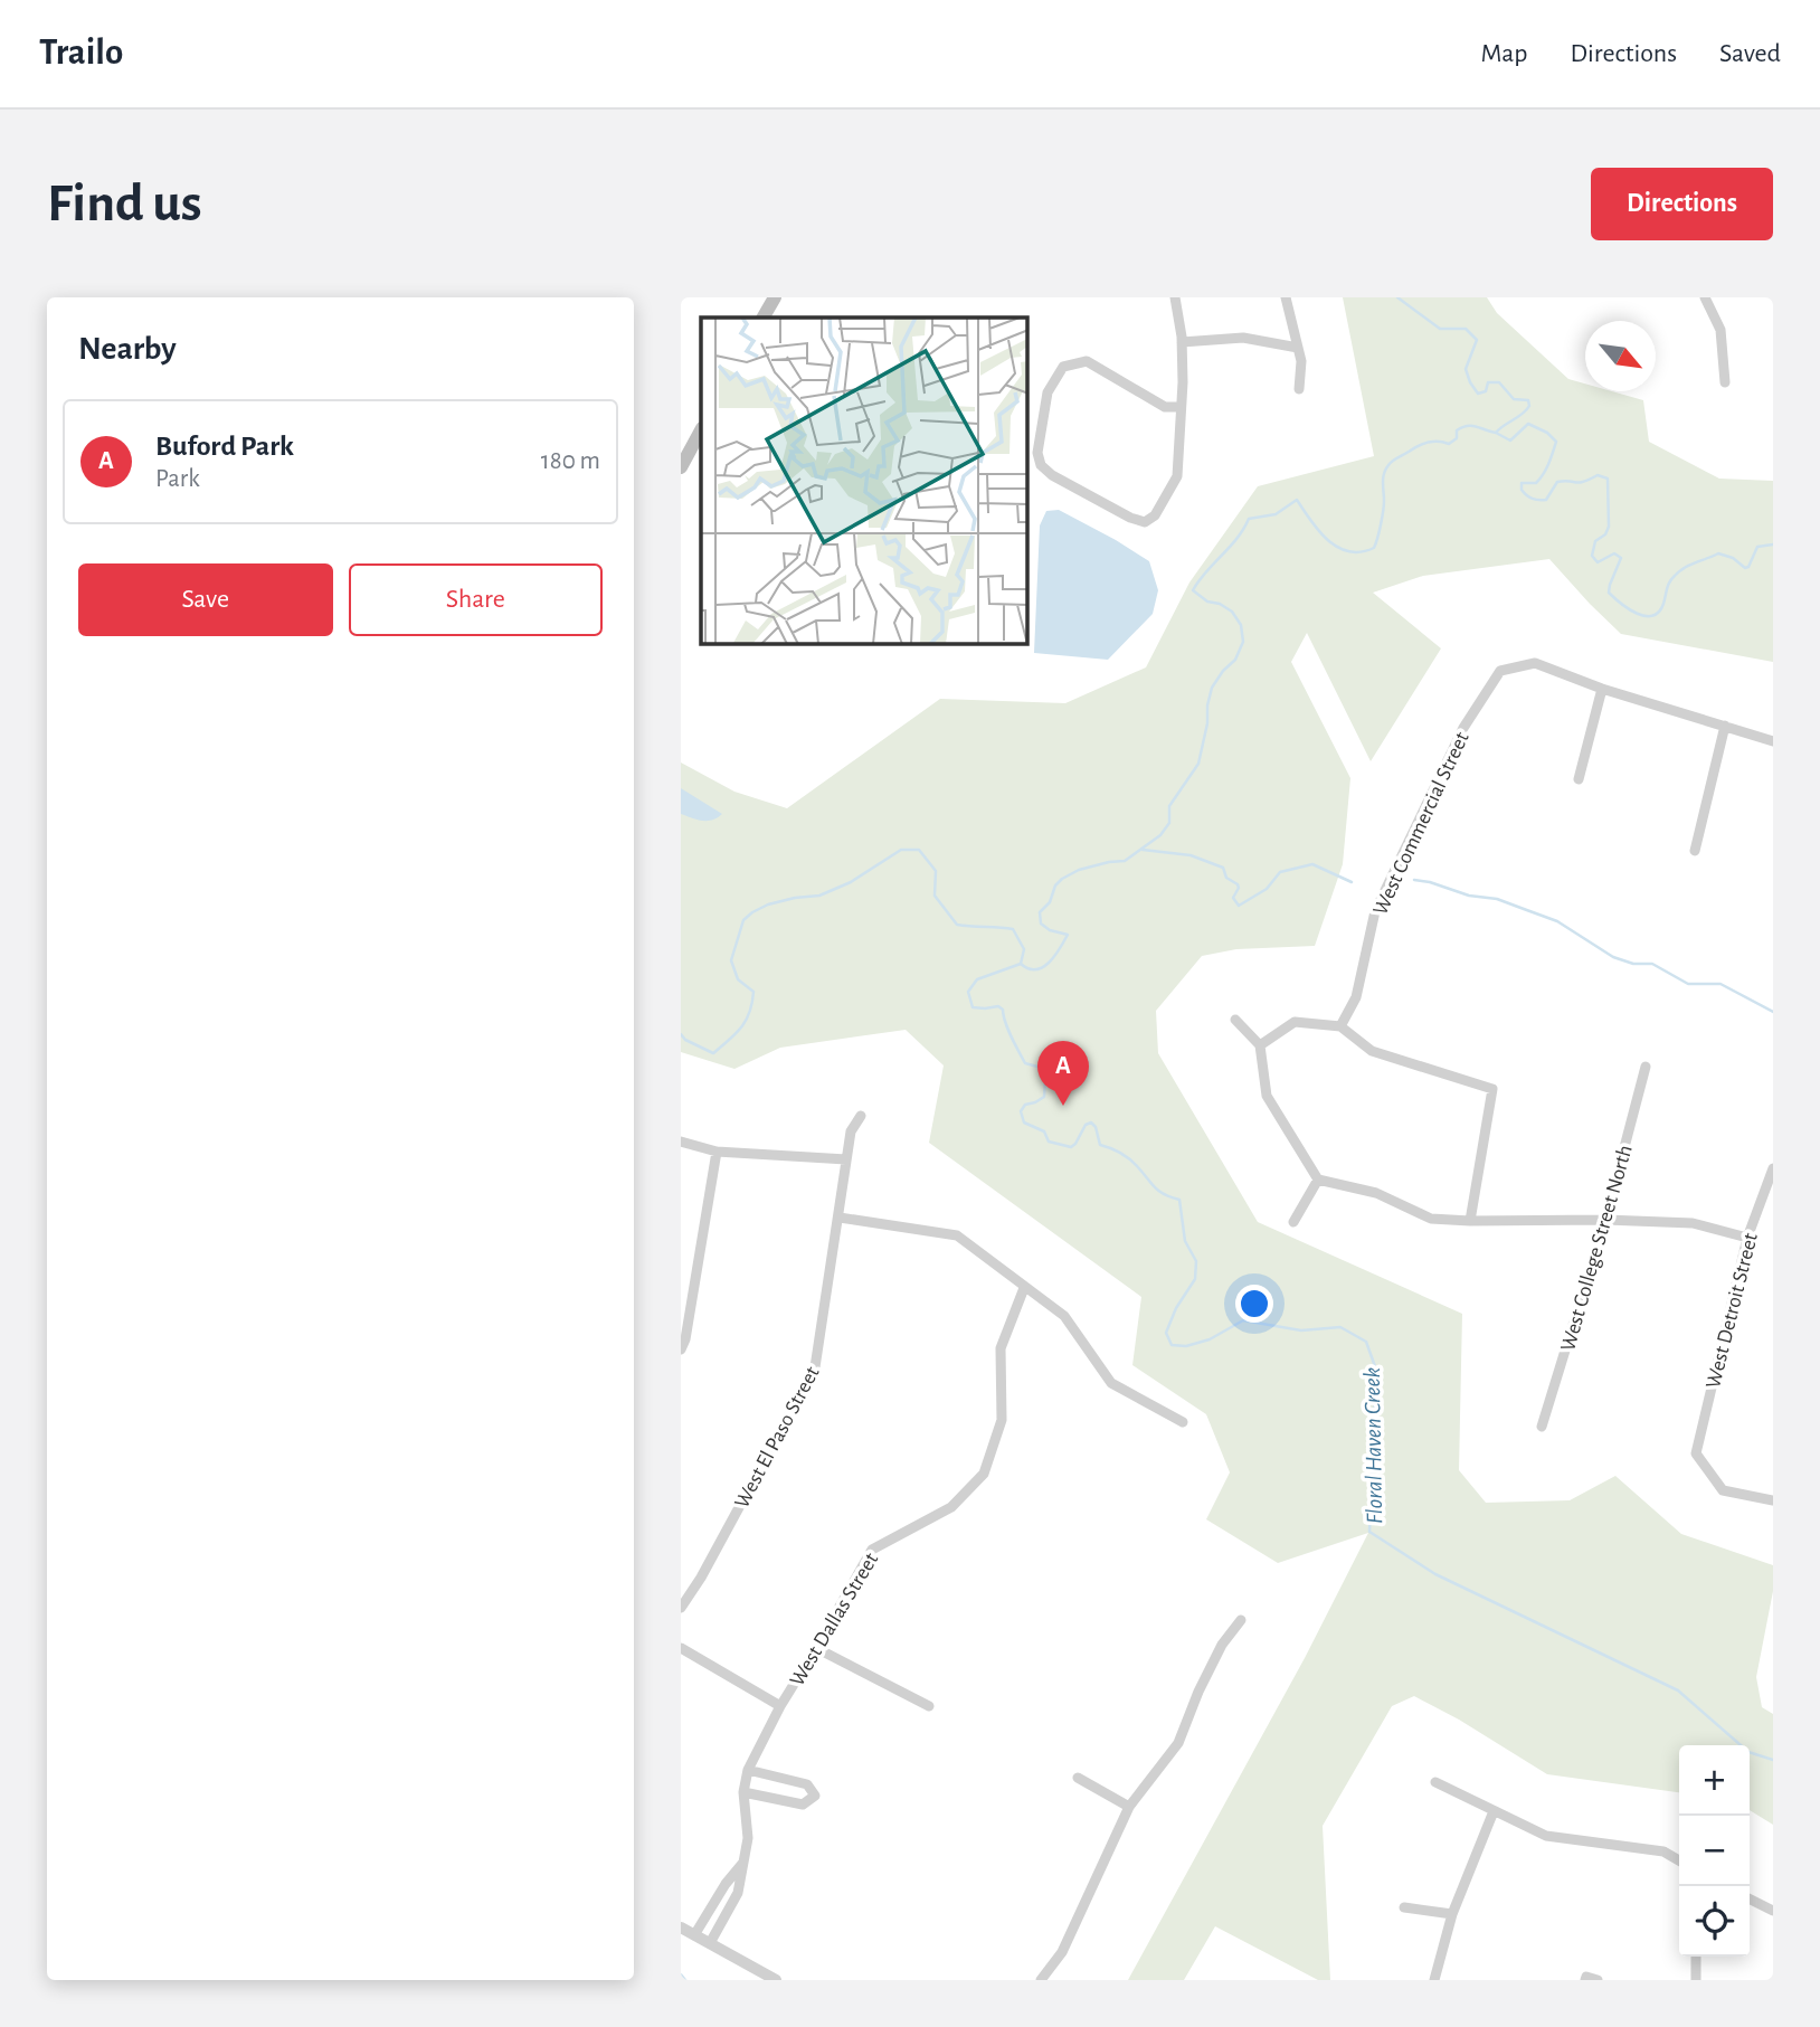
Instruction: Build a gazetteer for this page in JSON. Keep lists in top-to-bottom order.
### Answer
{
  "streets": {
    "street": [
      "West Commercial Street",
      "West College Street North",
      "West Detroit Street",
      "West El Paso Street",
      "West Dallas Street"
    ]
  },
  "water": ["Floral Haven Creek"],
  "north": "bottom right",
  "page": {
    "header": "Trailo",
    "nav": ["Map", "Directions", "Saved"],
    "buttons": [
      "Directions",
      ["Save", "Share"]
    ],
    "title": "Find us",
    "heading": "Nearby",
    "list": [
      {
        "mark": "A",
        "name": "Buford Park",
        "note": "Park",
        "value": "180 m"
      }
    ],
    "pins": "A",
    "map_buttons": ["+", "−"]
  }
}
